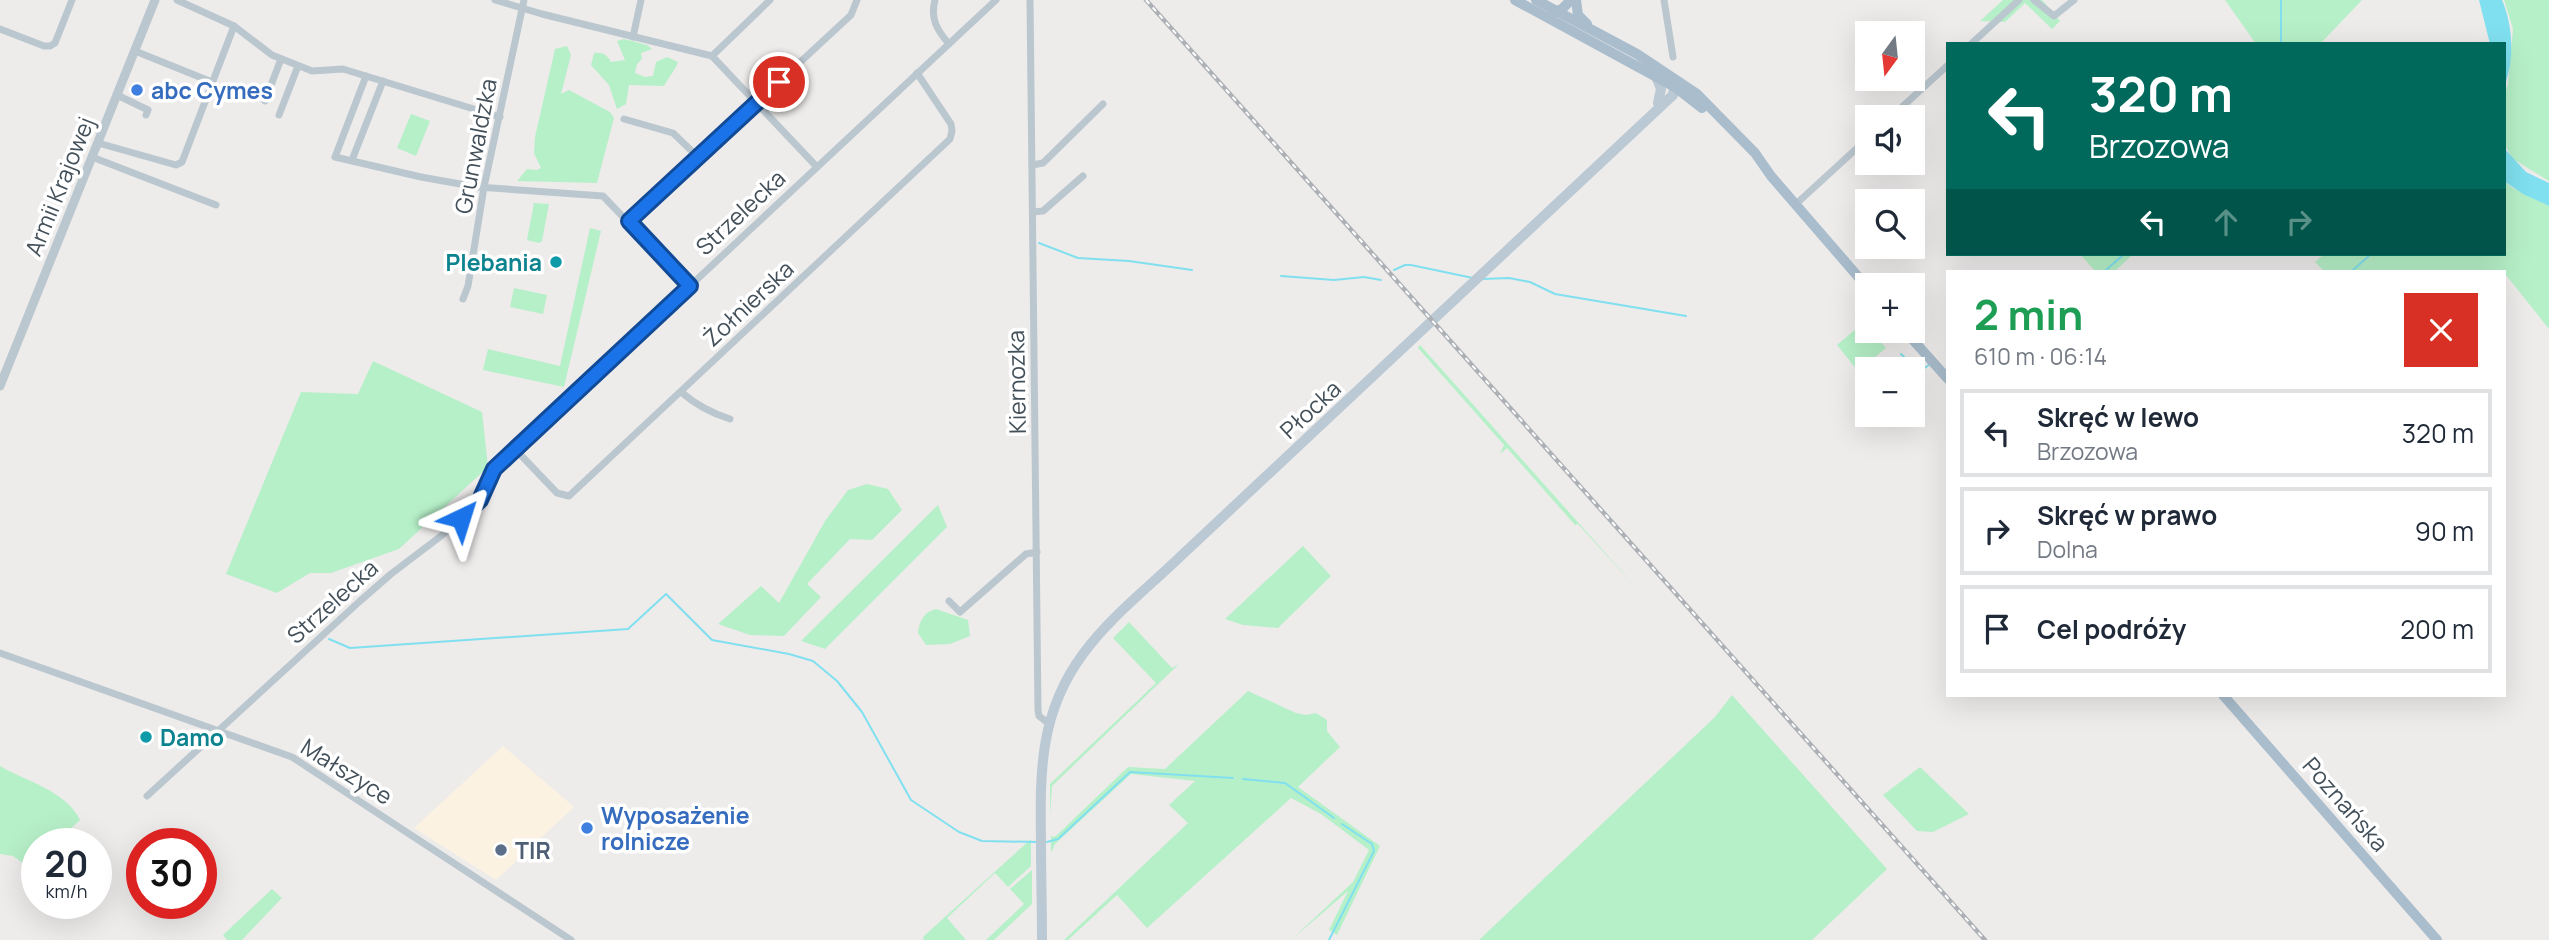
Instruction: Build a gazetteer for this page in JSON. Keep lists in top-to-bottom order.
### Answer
{
  "streets": {
    "main road": ["Płocka", "Poznańska"],
    "street": [
      "Grunwaldzka",
      "Armii Krajowej",
      "Strzelecka",
      "Żołnierska",
      "Kiernozka",
      "Małszyce"
    ]
  },
  "crossings": [
    ["Strzelecka", "Żołnierska"],
    ["Strzelecka", "Małszyce"],
    ["Kiernozka", "Płocka"]
  ],
  "places": [
    "abc Cymes",
    "Plebania",
    "Damo",
    "Wyposażenie rolnicze",
    "TIR"
  ],
  "north": "bottom",
  "page": {
    "map_buttons": ["+", "−"],
    "turn": ["320 m", "Brzozowa"],
    "heading": ["2 min", "610 m · 06:14"],
    "list": [
      {
        "name": "Skręć w lewo",
        "note": "Brzozowa",
        "value": "320 m"
      },
      {
        "name": "Skręć w prawo",
        "note": "Dolna",
        "value": "90 m"
      },
      {
        "name": "Cel podróży",
        "value": "200 m"
      }
    ],
    "speed": "20 km/h",
    "limit": "30"
  }
}
